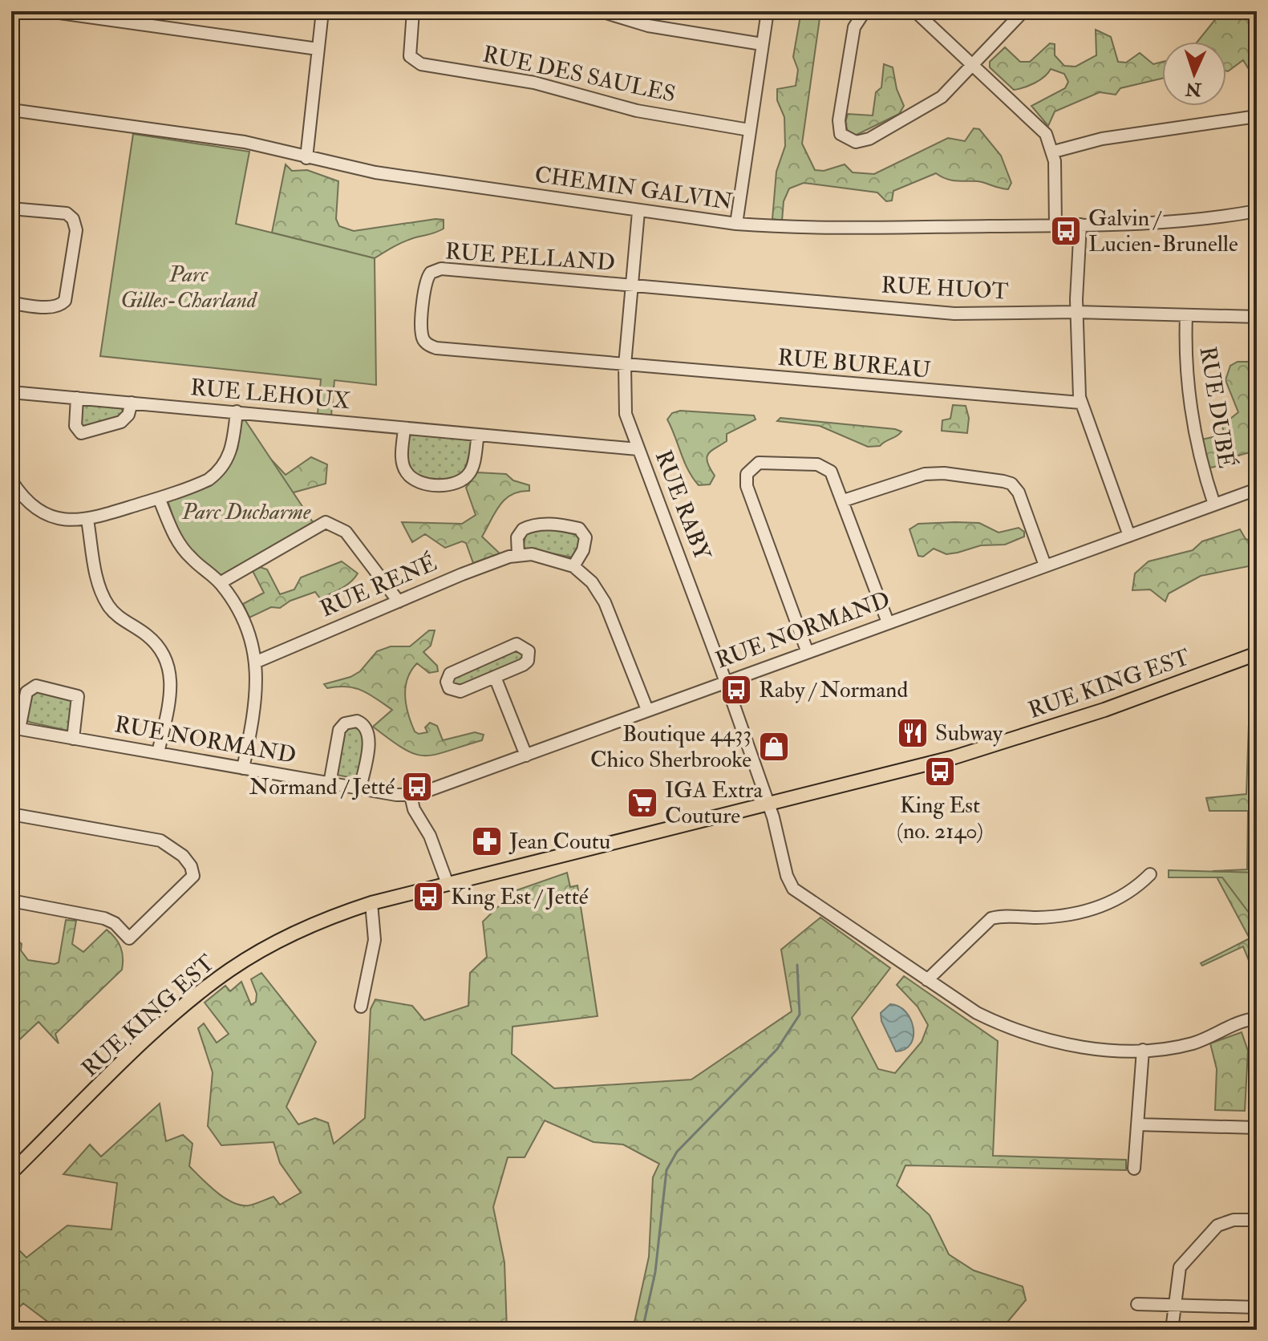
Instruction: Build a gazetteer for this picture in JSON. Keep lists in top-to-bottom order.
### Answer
{
  "streets": {
    "main road": ["RUE KING EST"],
    "street": [
      "RUE DES SAULES",
      "CHEMIN GALVIN",
      "RUE PELLAND",
      "RUE HUOT",
      "RUE BUREAU",
      "RUE LEHOUX",
      "RUE DUBÉ",
      "RUE RABY",
      "RUE RENÉ",
      "RUE NORMAND"
    ]
  },
  "crossings": [
    ["CHEMIN GALVIN", "RUE RABY"],
    ["RUE PELLAND", "RUE HUOT"],
    ["RUE PELLAND", "RUE BUREAU"],
    ["RUE PELLAND", "RUE RABY"],
    ["RUE HUOT", "RUE DUBÉ"],
    ["RUE HUOT", "RUE RABY"],
    ["RUE BUREAU", "RUE RABY"],
    ["RUE LEHOUX", "RUE RABY"],
    ["RUE DUBÉ", "RUE NORMAND"],
    ["RUE RABY", "RUE NORMAND"],
    ["RUE RABY", "RUE KING EST"],
    ["RUE RENÉ", "RUE NORMAND"]
  ],
  "parks": ["Parc Gilles-Charland", "Parc Ducharme"],
  "places": {
    "bus stop": [
      "Galvin / Lucien-Brunelle",
      "Raby / Normand",
      "King Est (no. 2140)",
      "Normand / Jetté",
      "King Est / Jetté"
    ],
    "restaurant": ["Subway"],
    "shop": ["Boutique 4433 Chico Sherbrooke"],
    "supermarket": ["IGA Extra Couture"],
    "pharmacy": ["Jean Coutu"]
  },
  "north": "bottom"
}
